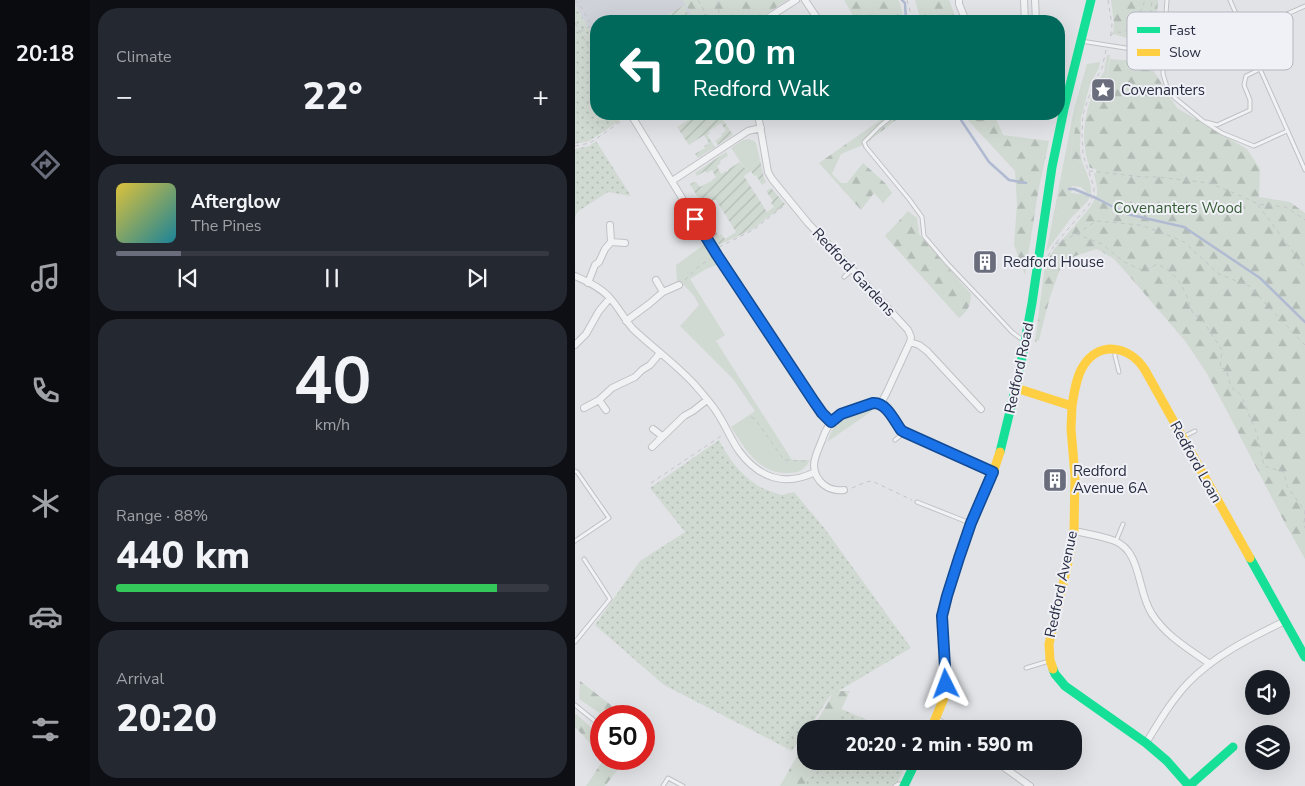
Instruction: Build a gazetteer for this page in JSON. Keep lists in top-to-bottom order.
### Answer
{
  "streets": {
    "street": [
      "Redford Gardens",
      "Redford Road",
      "Redford Loan",
      "Redford Avenue"
    ]
  },
  "parks": ["Covenanters Wood"],
  "places": {
    "place": ["Covenanters"],
    "building": ["Redford House", "Redford Avenue 6A"]
  },
  "legend": ["Fast", "Slow"],
  "page": {
    "tabs": "20:18",
    "tile": [
      "Climate",
      ["40", "km/h"],
      ["Range · 88%", "440 km"],
      ["Arrival", "20:20"]
    ],
    "turn": ["200 m", "Redford Walk"],
    "heat": ["−", "22°", "+"],
    "song": ["Afterglow", "The Pines"],
    "limit": "50",
    "trip": "20:20 · 2 min · 590 m"
  }
}
